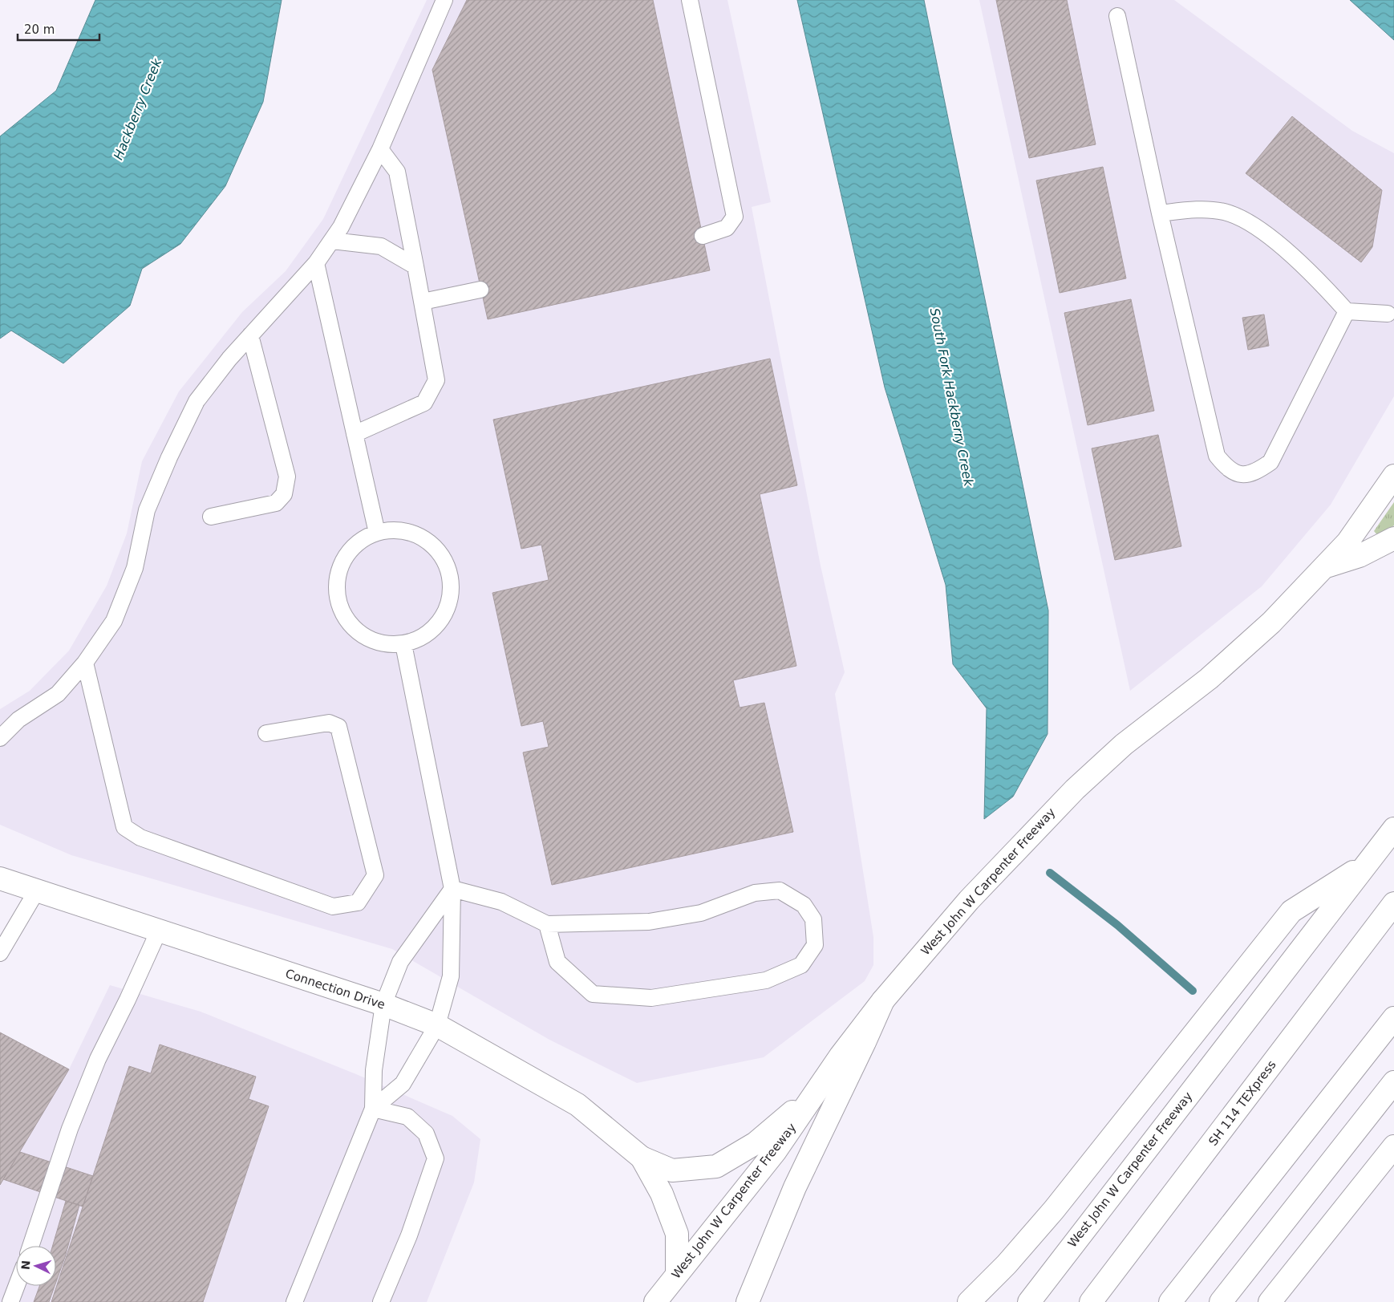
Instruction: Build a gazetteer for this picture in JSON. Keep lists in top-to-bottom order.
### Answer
{
  "streets": {
    "main road": ["West John W Carpenter Freeway", "Connection Drive", "SH 114 TEXpress"]
  },
  "water": ["Hackberry Creek", "South Fork Hackberry Creek"],
  "scale_bar": "20 m",
  "north": "left"
}
